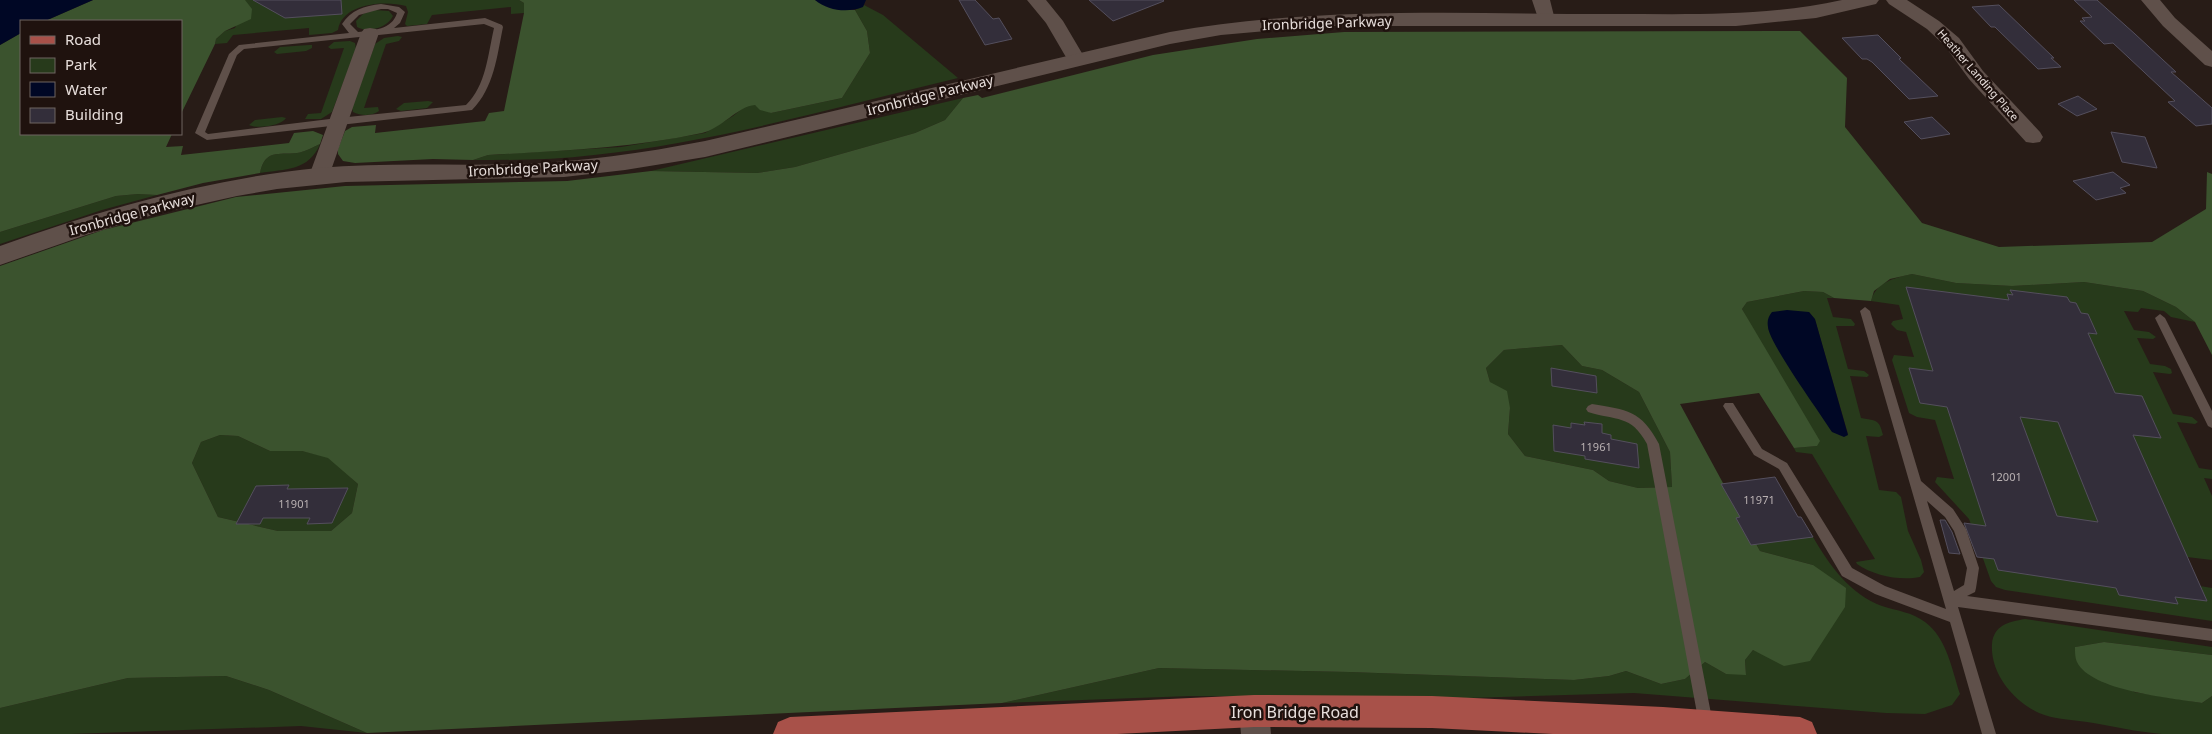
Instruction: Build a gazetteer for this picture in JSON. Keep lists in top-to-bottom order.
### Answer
{
  "streets": {
    "main road": ["Iron Bridge Road"],
    "street": ["Ironbridge Parkway", "Heather Landing Place"]
  },
  "house_numbers": [
    "11961",
    "12001",
    "11971",
    "11901"
  ],
  "legend": [
    "Road",
    "Park",
    "Water",
    "Building"
  ]
}
